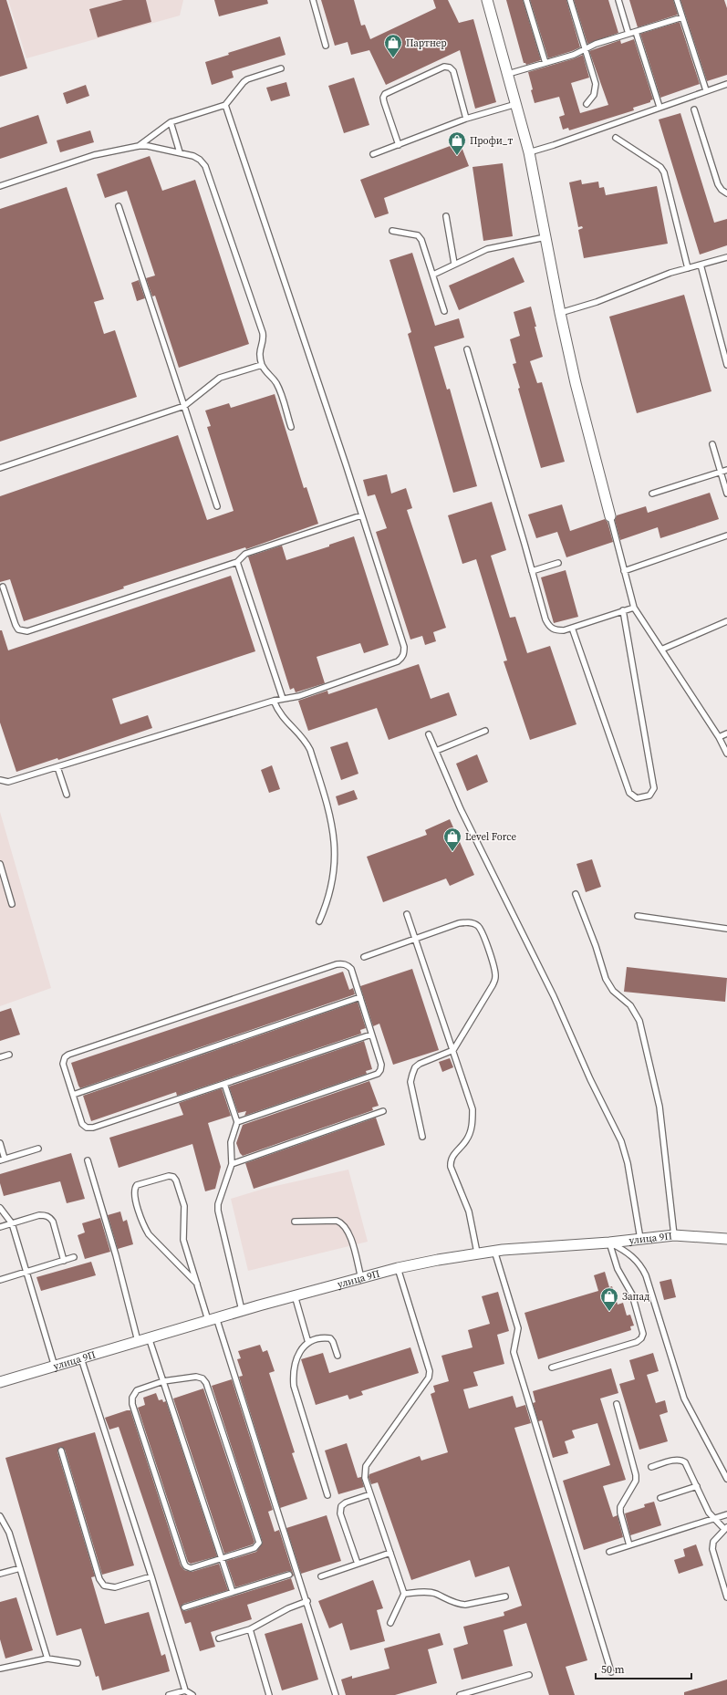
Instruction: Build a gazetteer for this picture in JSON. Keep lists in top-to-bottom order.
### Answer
{
  "streets": {
    "street": ["улица 9П"]
  },
  "places": {
    "shop": [
      "Партнер",
      "Профи_т",
      "Level Force",
      "Запад"
    ]
  },
  "scale_bar": "50 m"
}
